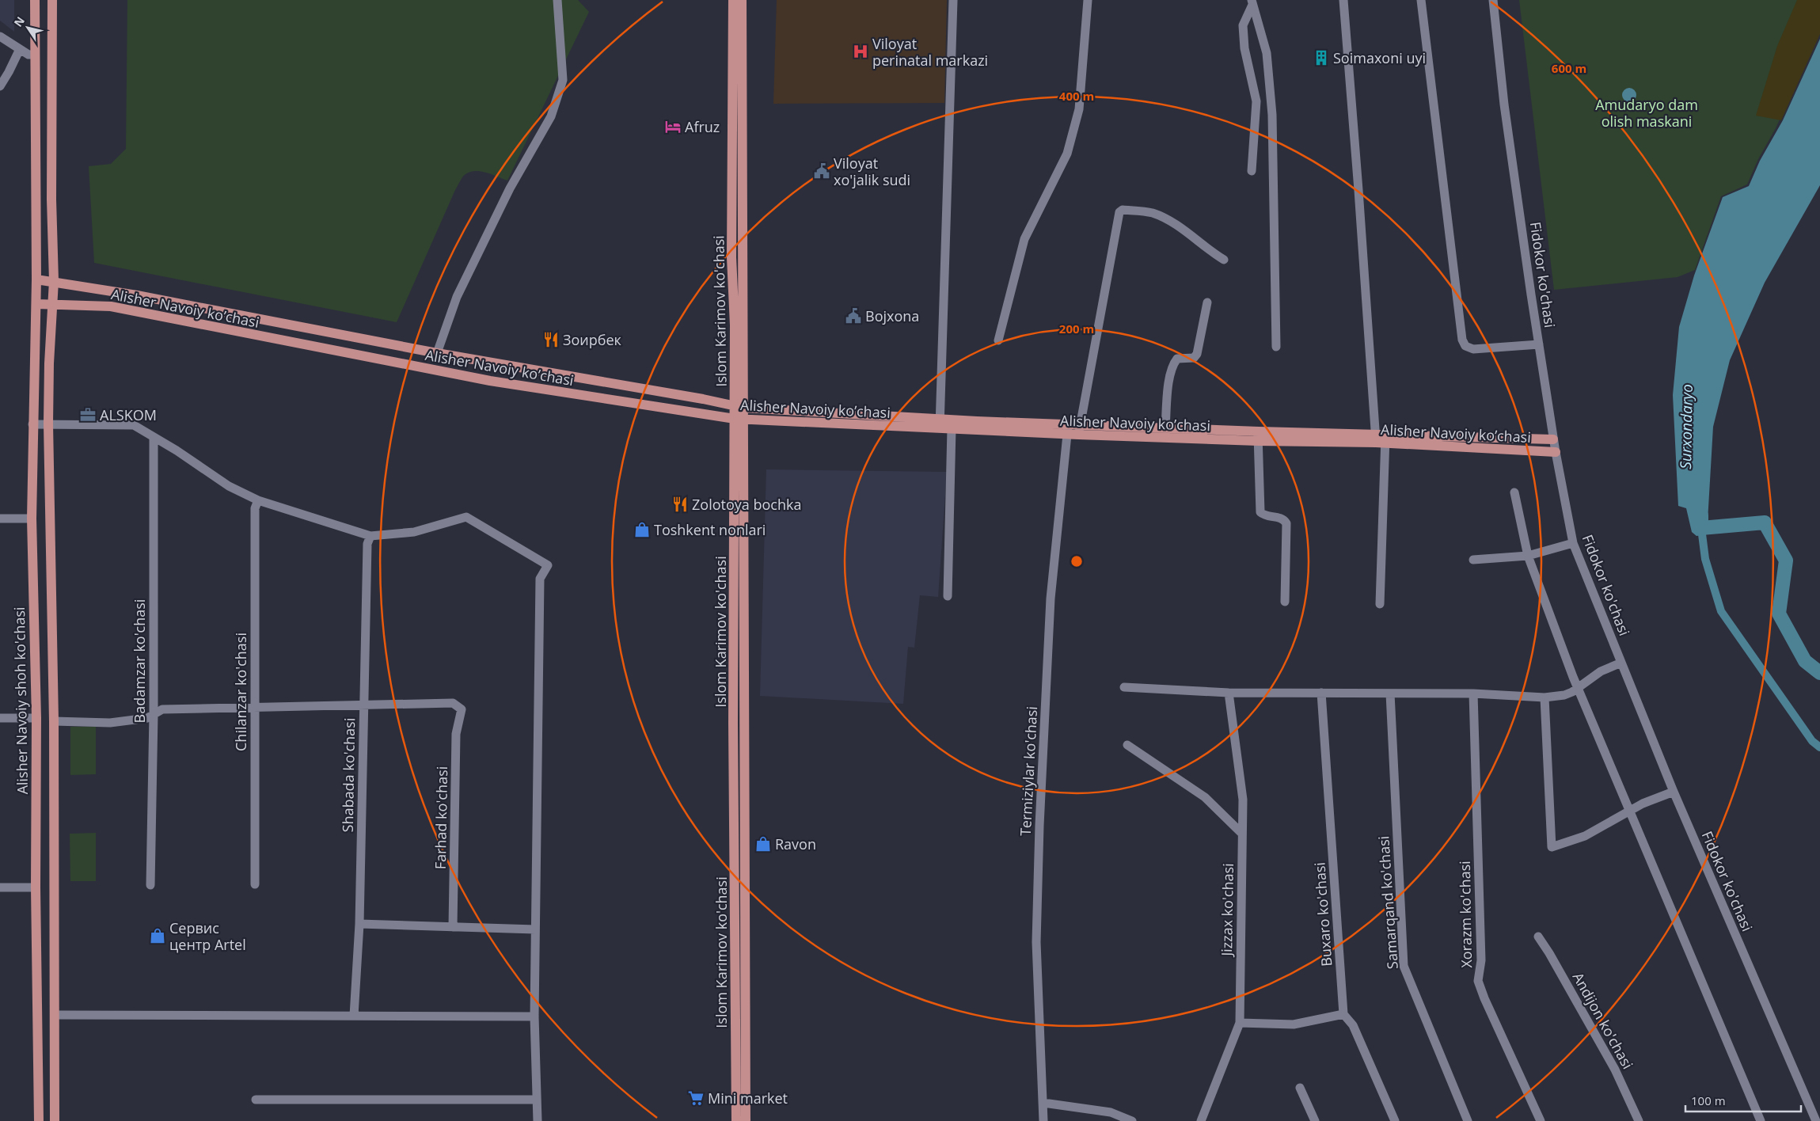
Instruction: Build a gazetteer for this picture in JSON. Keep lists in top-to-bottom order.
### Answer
{
  "streets": {
    "main road": ["Alisher Navoiy ko’chasi", "Islom Karimov ko'chasi", "Alisher Navoiy shoh ko'chasi"],
    "street": [
      "Fidokor ko'chasi",
      "Badamzar ko'chasi",
      "Chilanzar ko'chasi",
      "Termiziylar ko'chasi",
      "Shabada ko'chasi",
      "Farhad ko'chasi",
      "Samarqand ko'chasi",
      "Jizzax ko'chasi",
      "Buxaro ko'chasi",
      "Xorazm ko'chasi",
      "Andijon ko'chasi"
    ]
  },
  "crossings": [
    ["Fidokor ko'chasi", "Alisher Navoiy ko’chasi"],
    ["Alisher Navoiy ko’chasi", "Islom Karimov ko'chasi"],
    ["Alisher Navoiy ko’chasi", "Alisher Navoiy shoh ko'chasi"],
    ["Alisher Navoiy ko’chasi", "Termiziylar ko'chasi"],
    ["Shabada ko'chasi", "Farhad ko'chasi"]
  ],
  "water": ["Surxondaryo"],
  "parks": ["Amudaryo dam olish maskani"],
  "places": {
    "hospital": ["Viloyat perinatal markazi"],
    "building": ["Soimaxoni uyi"],
    "hotel": ["Afruz"],
    "public building": ["Viloyat xo'jalik sudi", "Bojxona"],
    "restaurant": ["Зоирбек", "Zolotoya bochka"],
    "office": ["ALSKOM"],
    "shop": ["Toshkent nonlari", "Ravon", "Сервис центр Artel"],
    "supermarket": ["Mini market"]
  },
  "scale_bar": "100 m",
  "north": "top left",
  "rings": ["600 m", "400 m", "200 m"]
}
